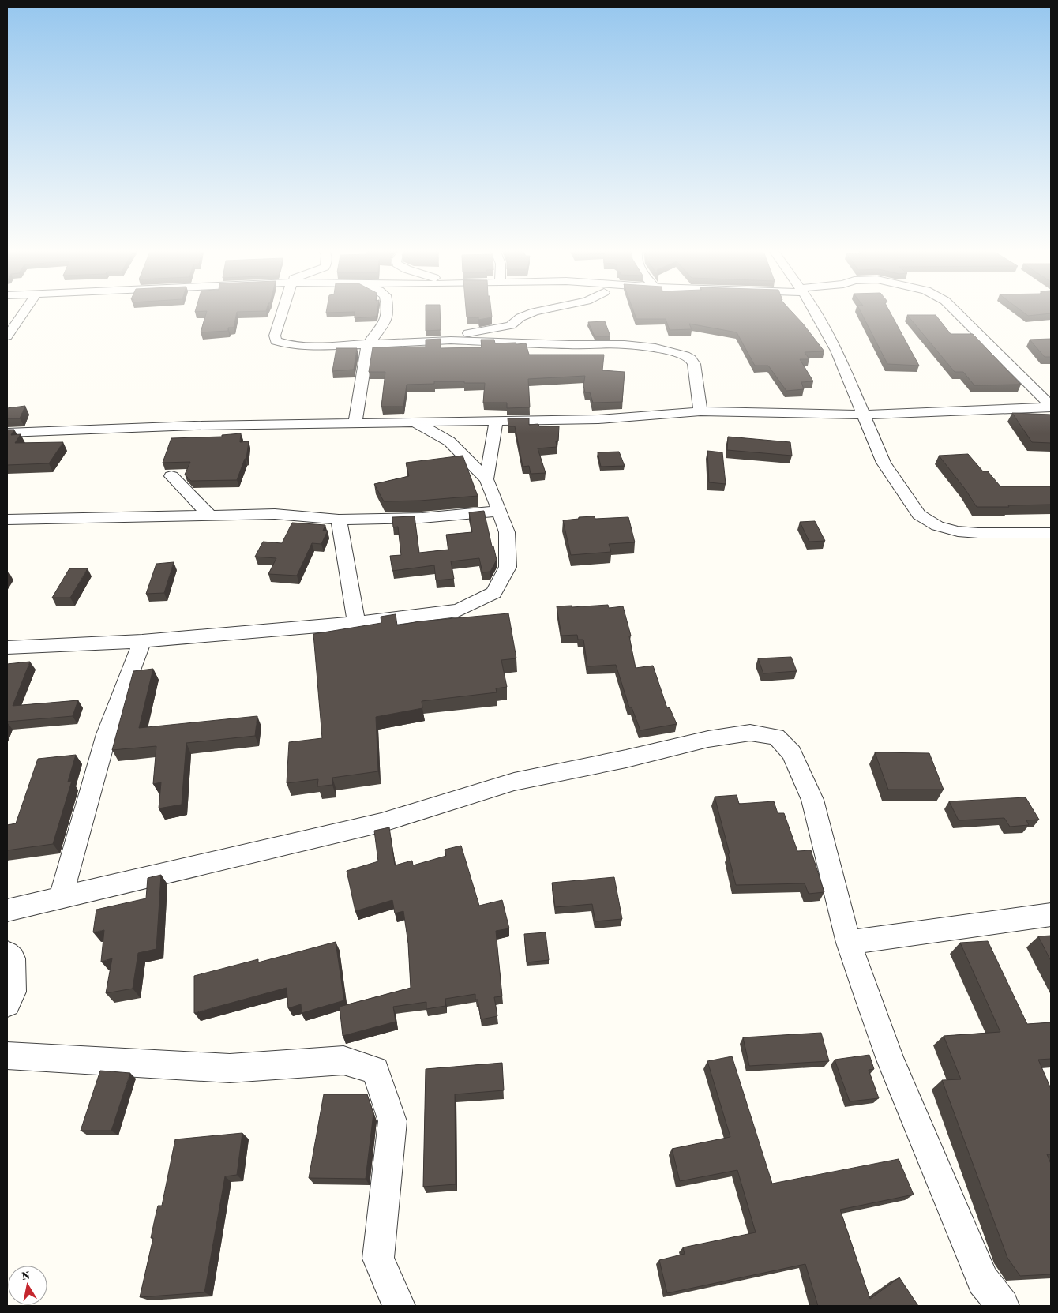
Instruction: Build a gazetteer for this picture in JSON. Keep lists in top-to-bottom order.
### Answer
{
  "north": "top"
}
